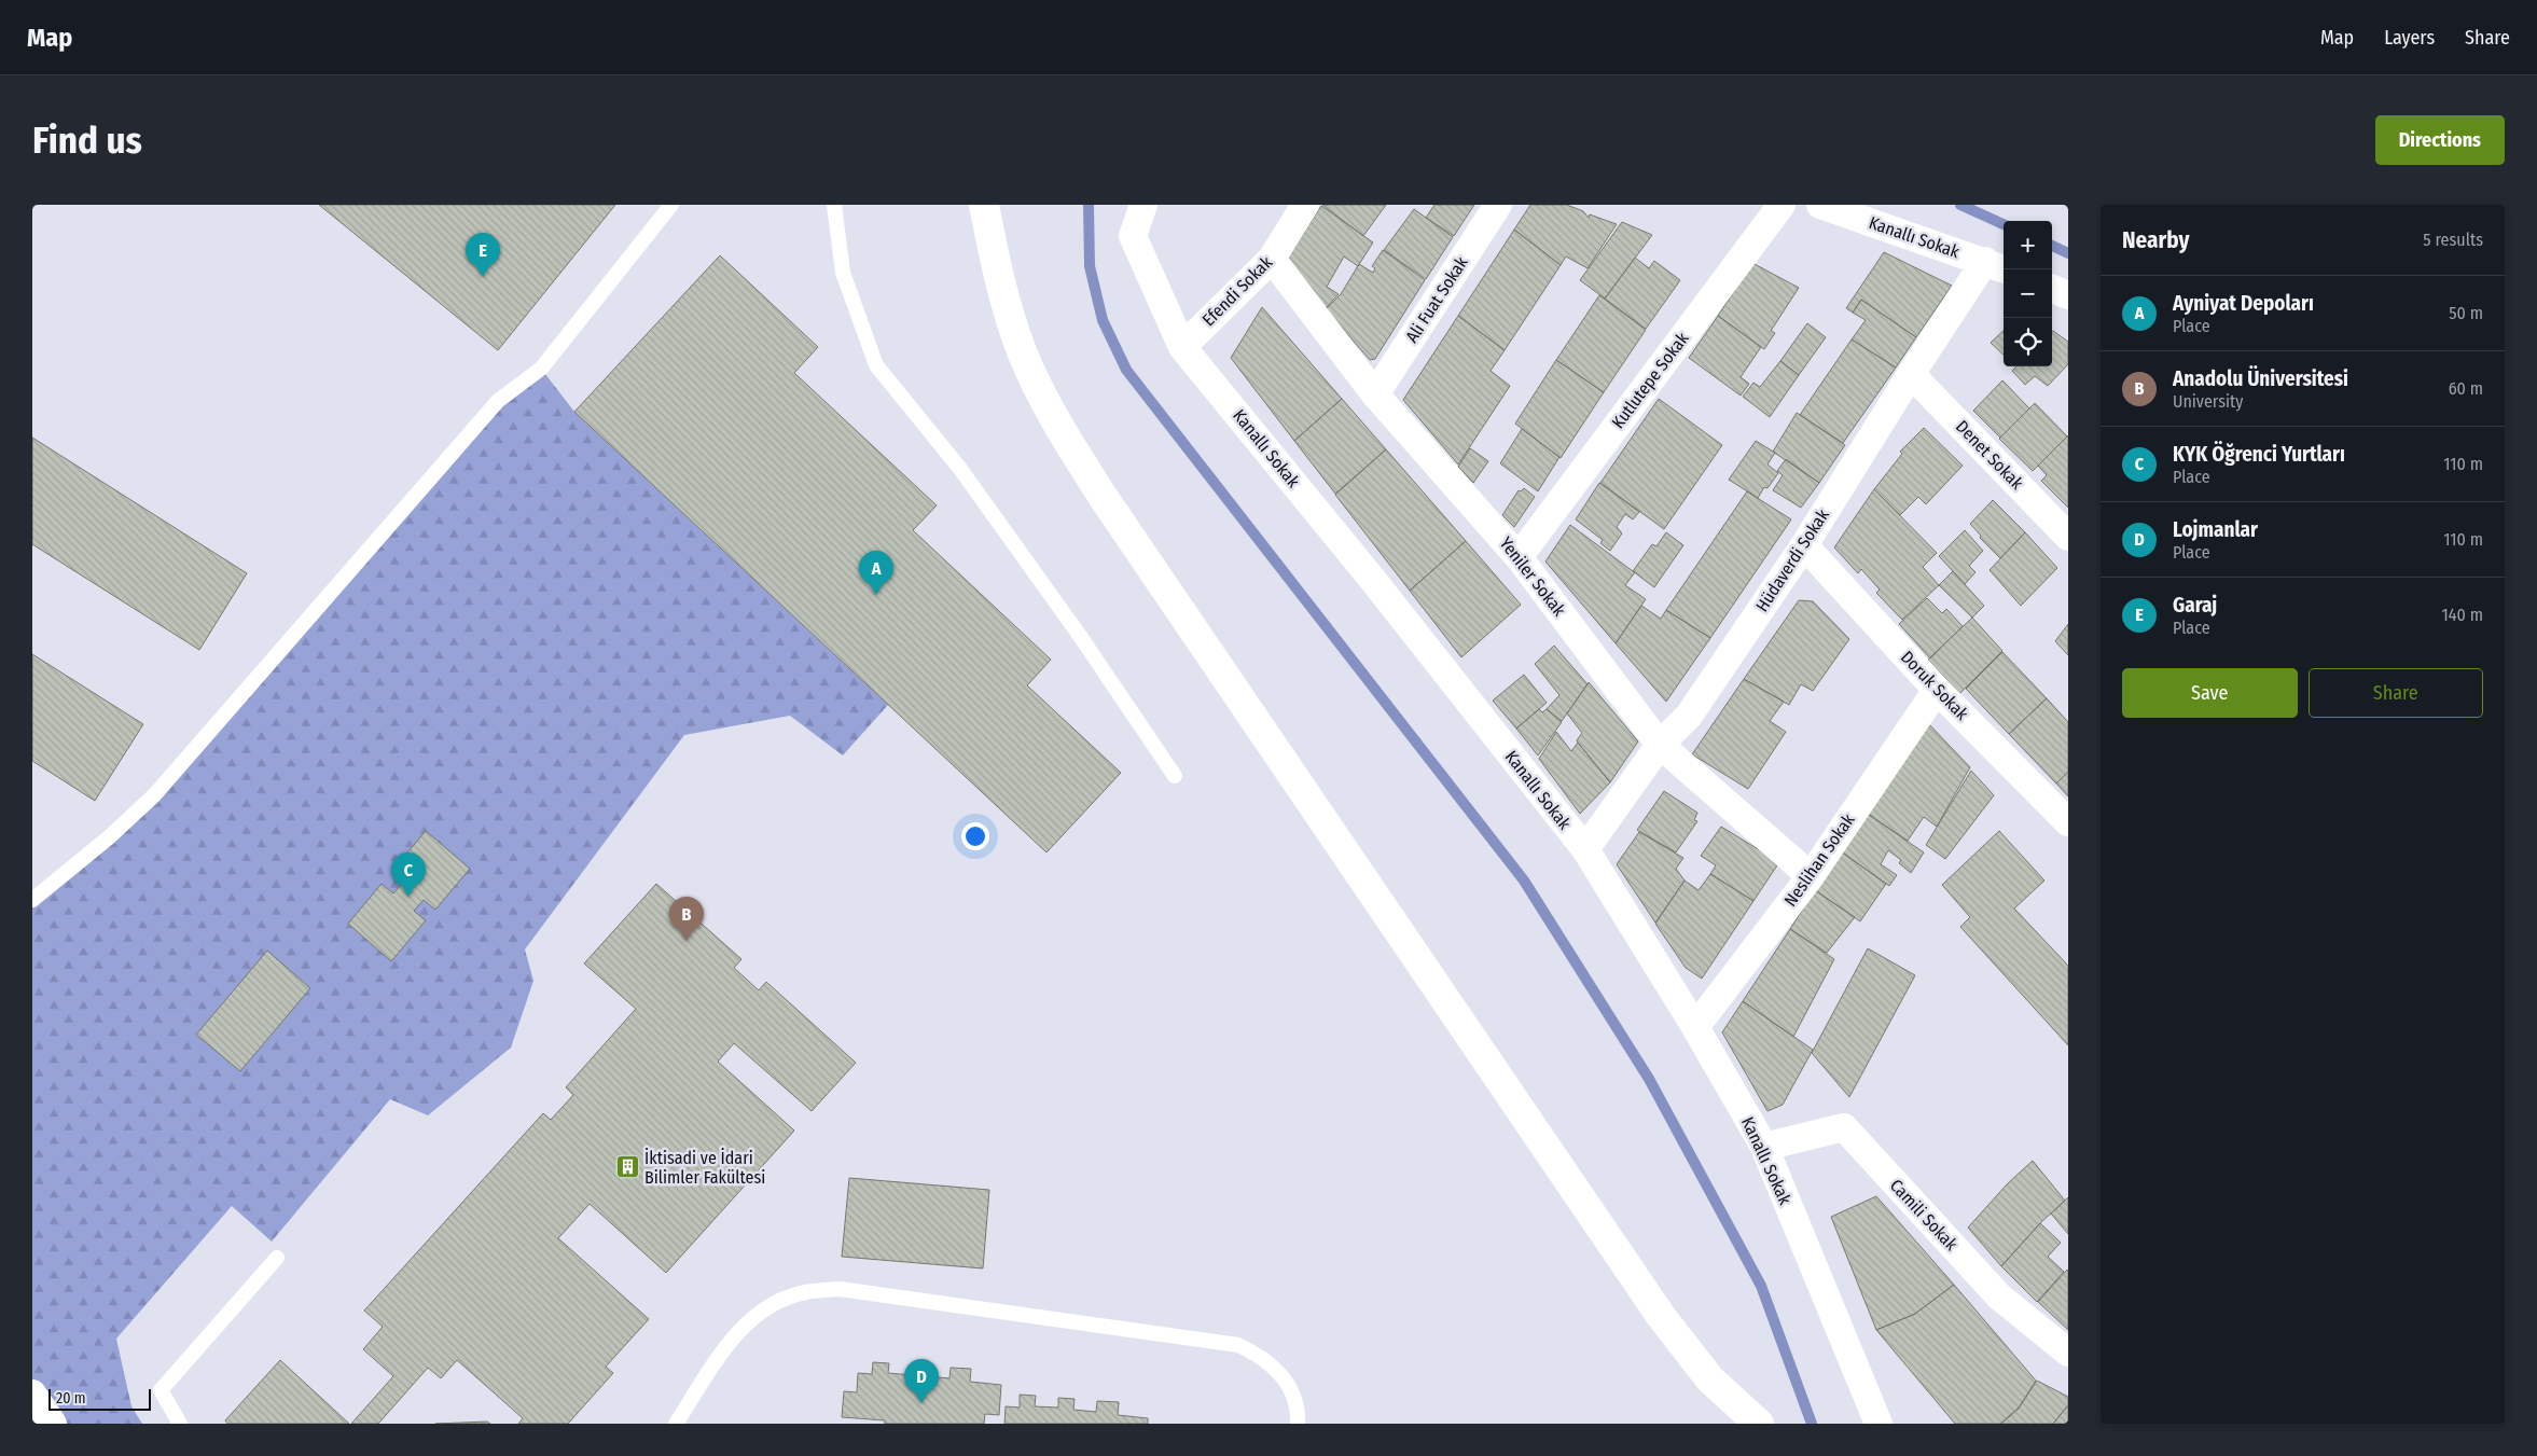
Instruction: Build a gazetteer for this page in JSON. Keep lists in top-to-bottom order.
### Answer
{
  "streets": {
    "street": [
      "Kanallı Sokak",
      "Efendi Sokak",
      "Ali Fuat Sokak",
      "Kutlutepe Sokak",
      "Denet Sokak",
      "Hüdaverdi Sokak",
      "Yeniler Sokak",
      "Doruk Sokak",
      "Neslihan Sokak",
      "Camili Sokak"
    ]
  },
  "crossings": [
    ["Kanallı Sokak", "Efendi Sokak"],
    ["Kanallı Sokak", "Hüdaverdi Sokak"],
    ["Kanallı Sokak", "Neslihan Sokak"],
    ["Kanallı Sokak", "Camili Sokak"],
    ["Efendi Sokak", "Yeniler Sokak"],
    ["Ali Fuat Sokak", "Yeniler Sokak"],
    ["Kutlutepe Sokak", "Yeniler Sokak"],
    ["Denet Sokak", "Hüdaverdi Sokak"],
    ["Hüdaverdi Sokak", "Yeniler Sokak"],
    ["Hüdaverdi Sokak", "Doruk Sokak"],
    ["Yeniler Sokak", "Neslihan Sokak"],
    ["Doruk Sokak", "Neslihan Sokak"]
  ],
  "places": {
    "building": ["İktisadi ve İdari Bilimler Fakültesi"]
  },
  "scale_bar": "20 m",
  "page": {
    "header": "Map",
    "nav": ["Map", "Layers", "Share"],
    "buttons": [
      "Directions",
      ["Save", "Share"]
    ],
    "title": "Find us",
    "heading": ["Nearby", "5 results"],
    "map_buttons": ["+", "−"],
    "pins": [
      "E",
      "A",
      "C",
      "B",
      "D"
    ],
    "list": [
      {
        "mark": "A",
        "name": "Ayniyat Depoları",
        "note": "Place",
        "value": "50 m"
      },
      {
        "mark": "B",
        "name": "Anadolu Üniversitesi",
        "note": "University",
        "value": "60 m"
      },
      {
        "mark": "C",
        "name": "KYK Öğrenci Yurtları",
        "note": "Place",
        "value": "110 m"
      },
      {
        "mark": "D",
        "name": "Lojmanlar",
        "note": "Place",
        "value": "110 m"
      },
      {
        "mark": "E",
        "name": "Garaj",
        "note": "Place",
        "value": "140 m"
      }
    ],
    "scale": "20 m"
  }
}
